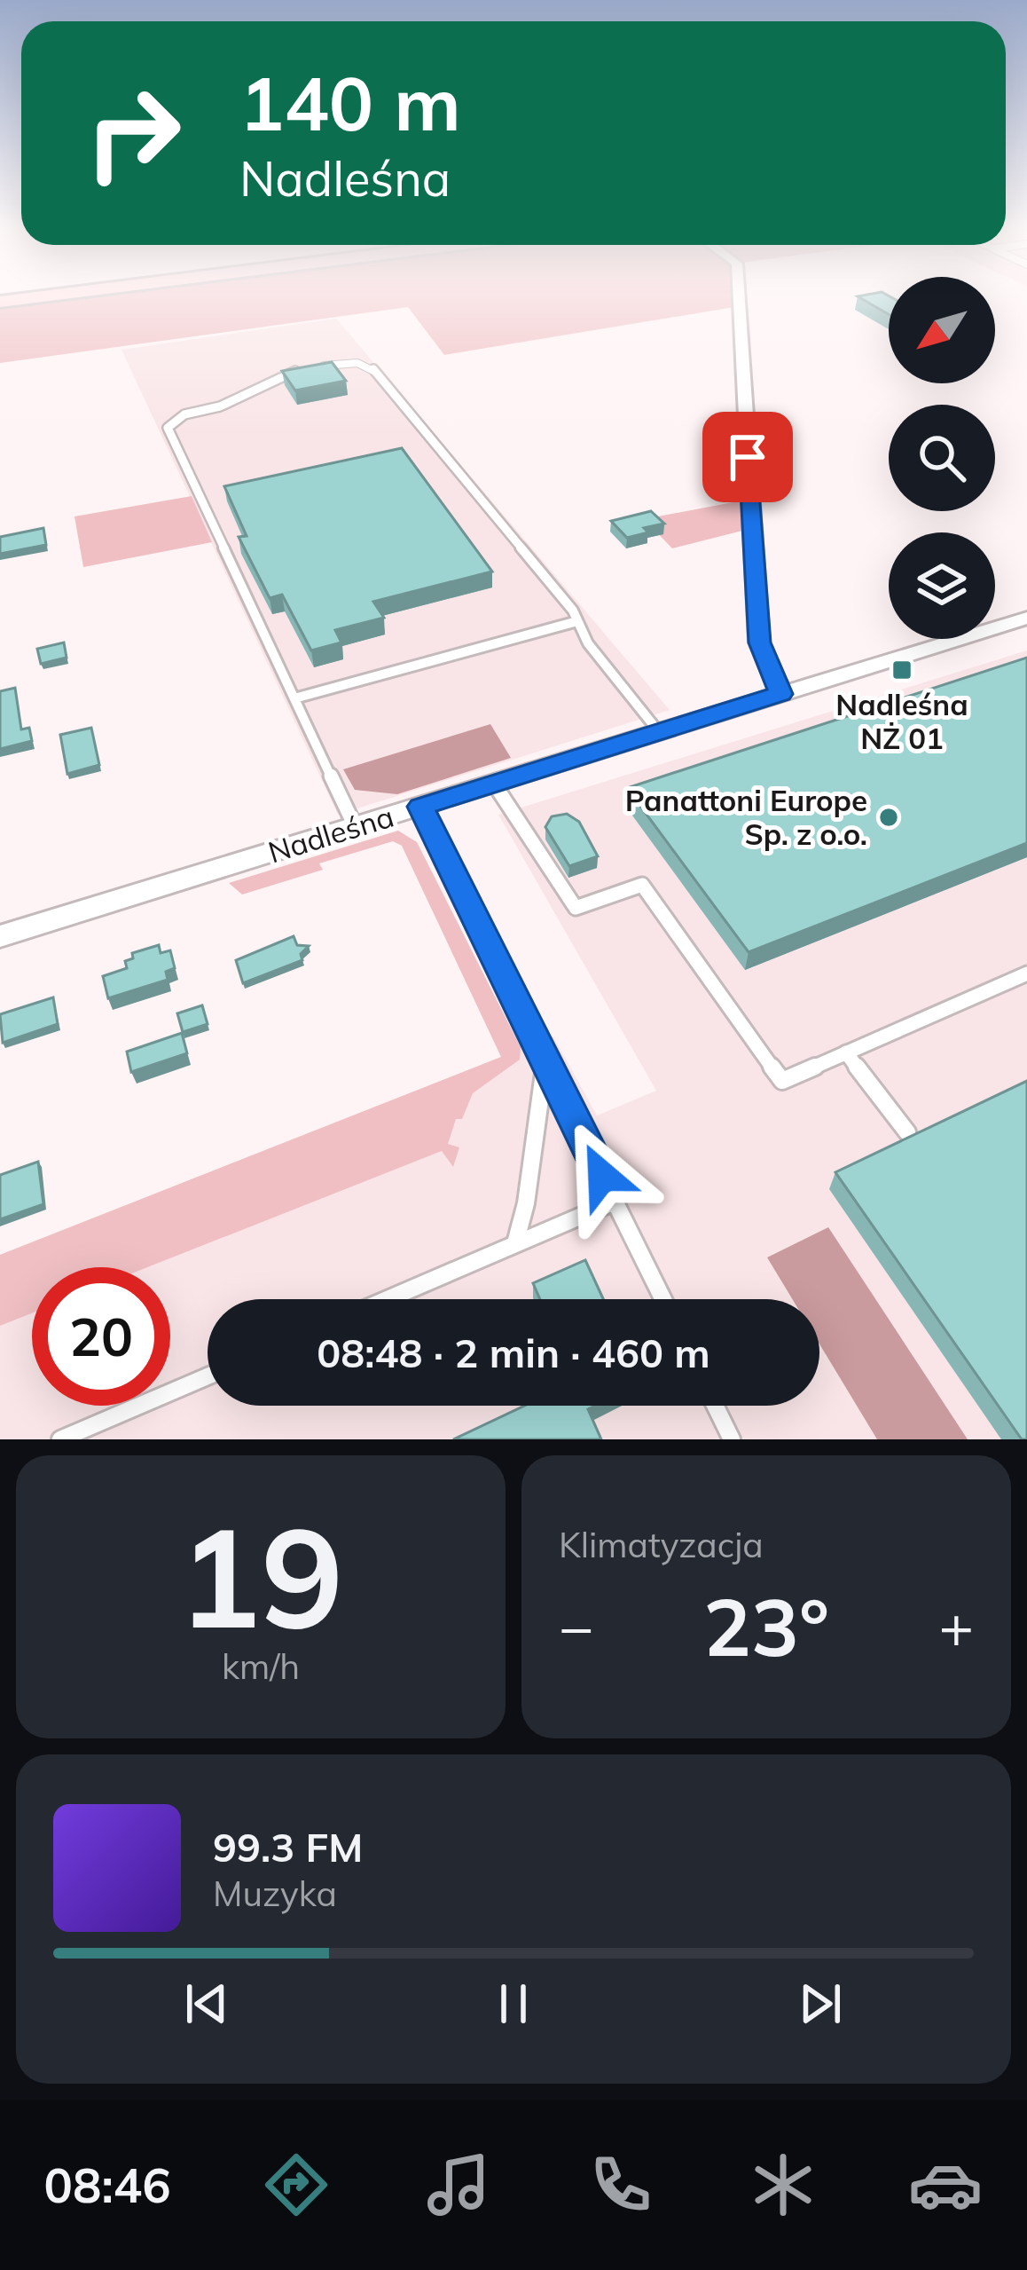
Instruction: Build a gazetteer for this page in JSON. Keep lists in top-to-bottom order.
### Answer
{
  "streets": {
    "street": ["Nadleśna"]
  },
  "places": {
    "transit": ["Nadleśna NŻ 01"],
    "other": ["Panattoni Europe Sp. z o.o."]
  },
  "north": "bottom left",
  "page": {
    "turn": ["140 m", "Nadleśna"],
    "limit": "20",
    "trip": "08:48 · 2 min · 460 m",
    "tile": [
      ["19", "km/h"],
      "Klimatyzacja"
    ],
    "heat": ["−", "23°", "+"],
    "song": ["99.3 FM", "Muzyka"],
    "tabs": "08:46"
  }
}
